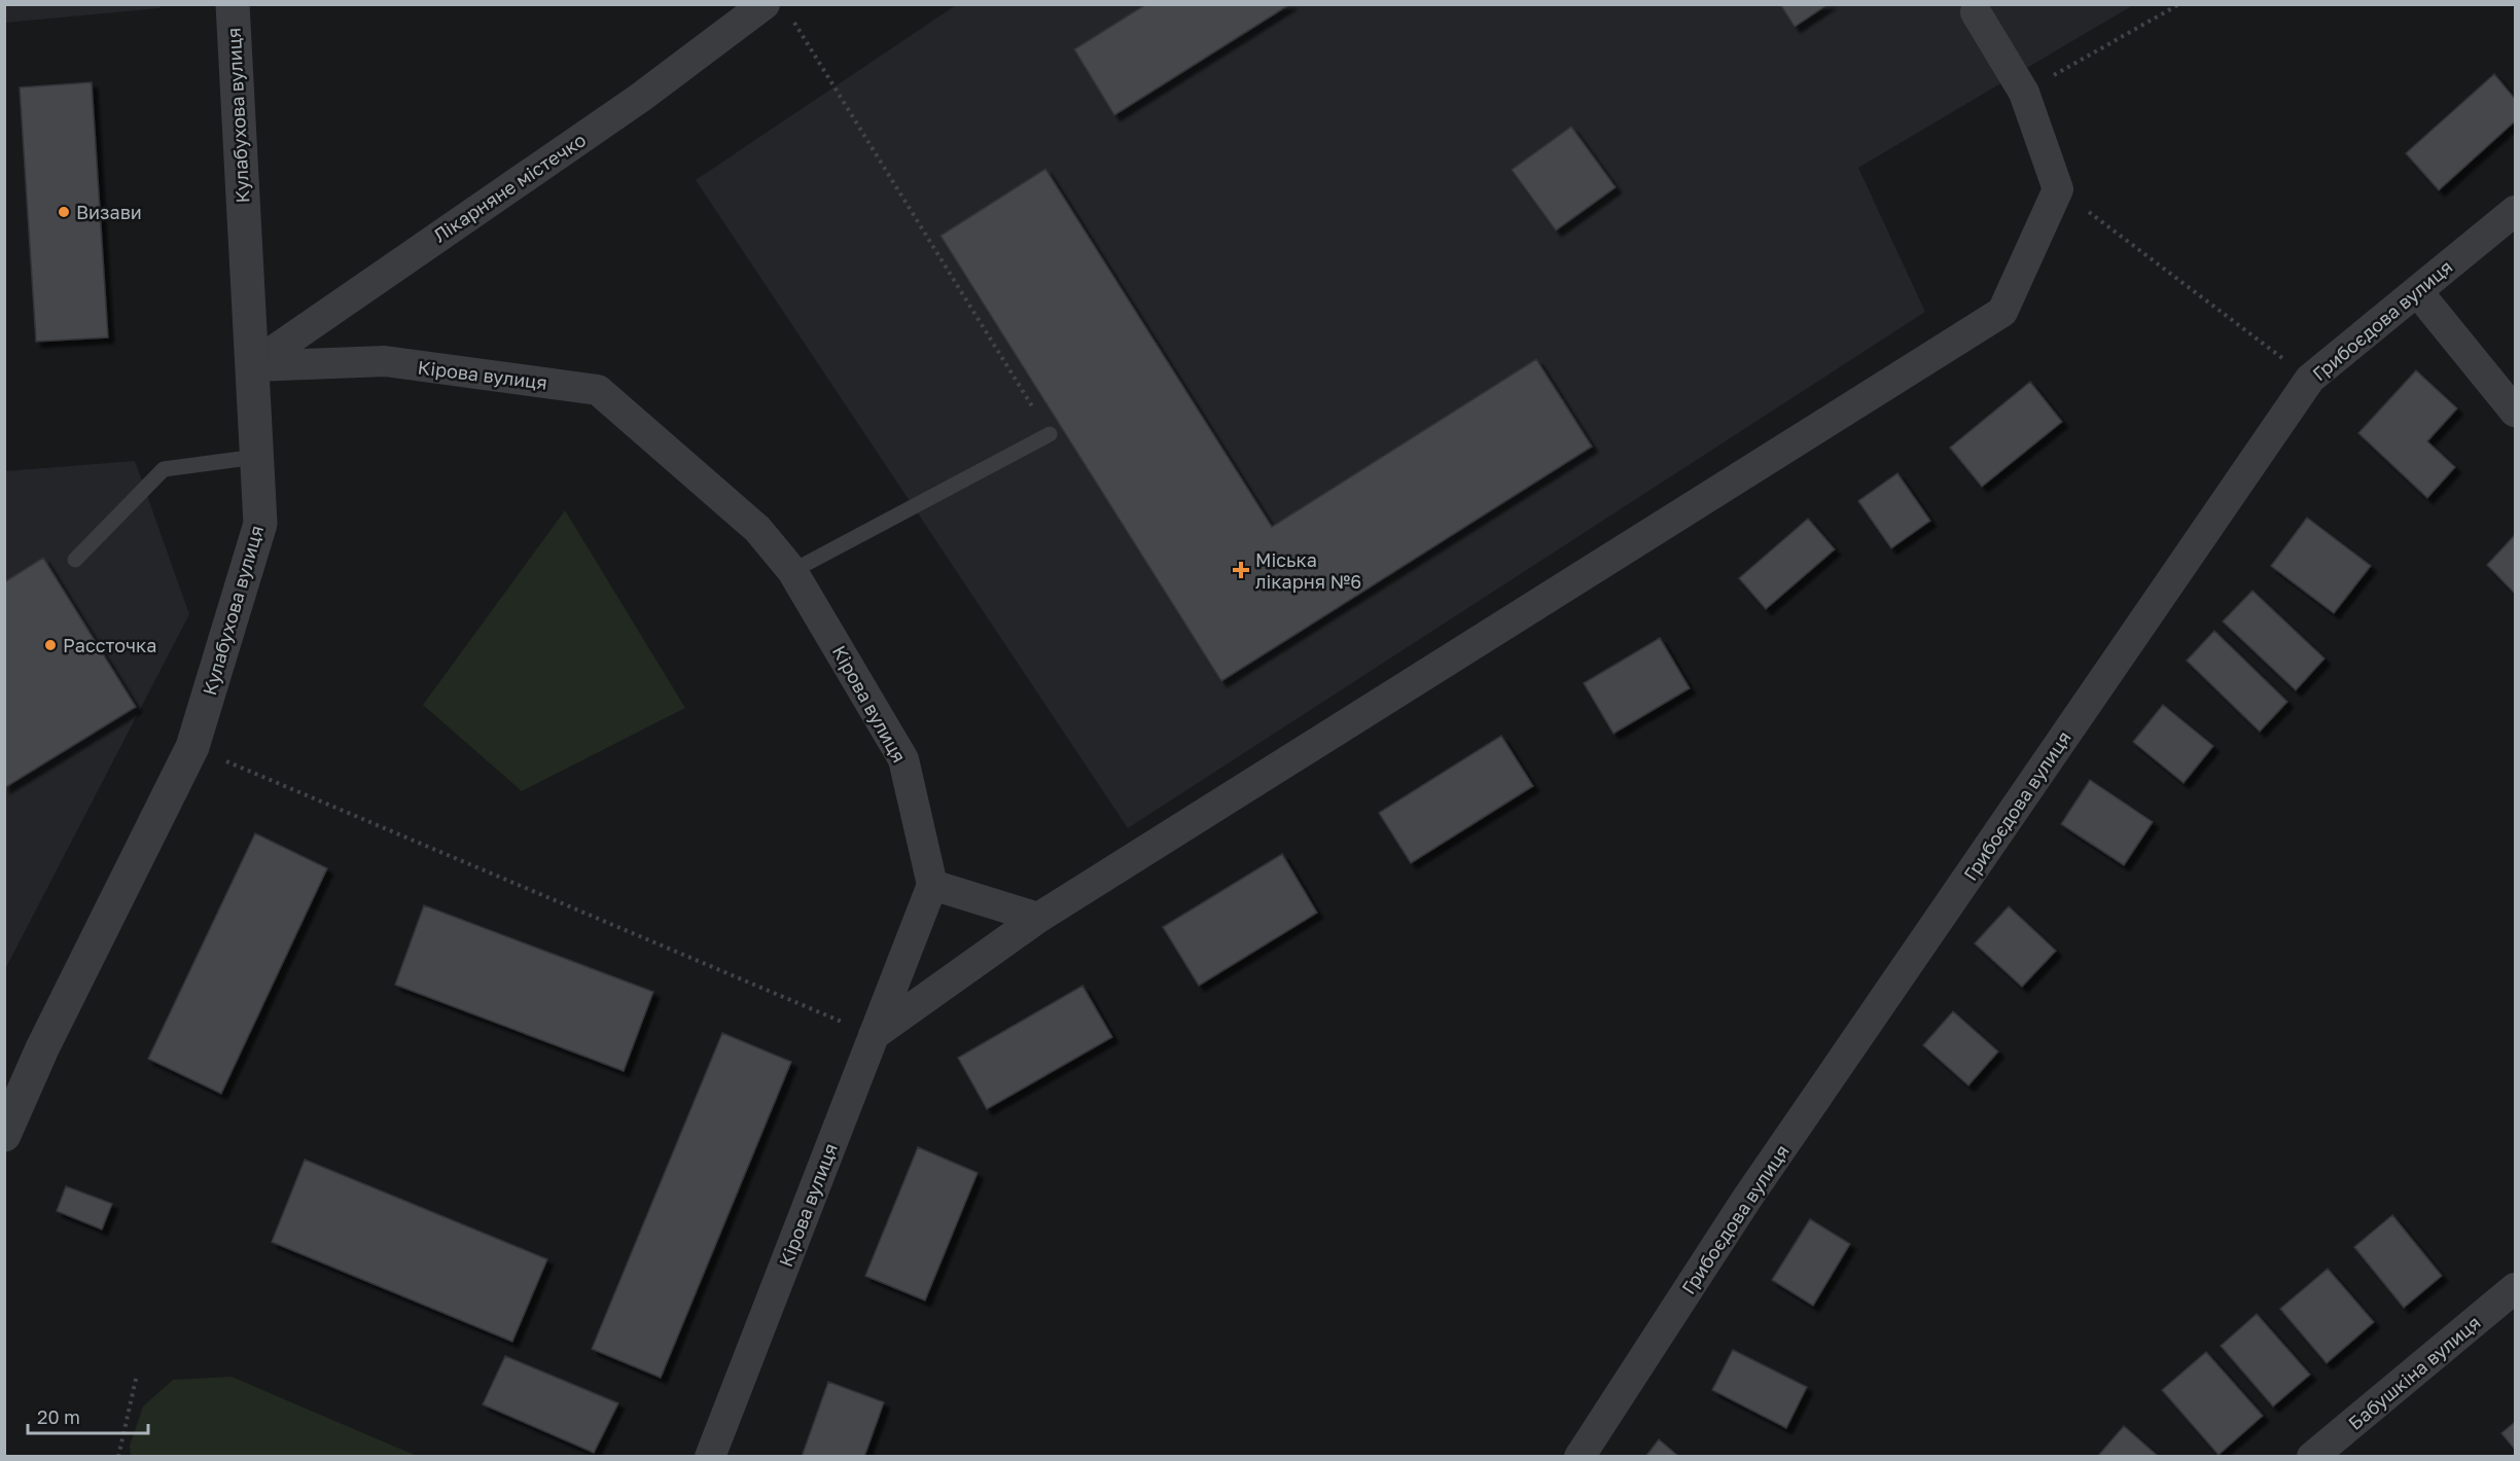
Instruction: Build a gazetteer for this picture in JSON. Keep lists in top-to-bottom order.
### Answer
{
  "streets": {
    "street": [
      "Кулабухова вулиця",
      "Лікарняне містечко",
      "Грибоєдова вулиця",
      "Кірова вулиця",
      "Бабушкіна вулиця"
    ]
  },
  "crossings": [
    ["Кулабухова вулиця", "Лікарняне містечко"],
    ["Кулабухова вулиця", "Кірова вулиця"],
    ["Лікарняне містечко", "Кірова вулиця"]
  ],
  "places": {
    "other": ["Визави", "Рассточка"],
    "health": ["Міська лікарня №6"]
  },
  "scale_bar": "20 m"
}
